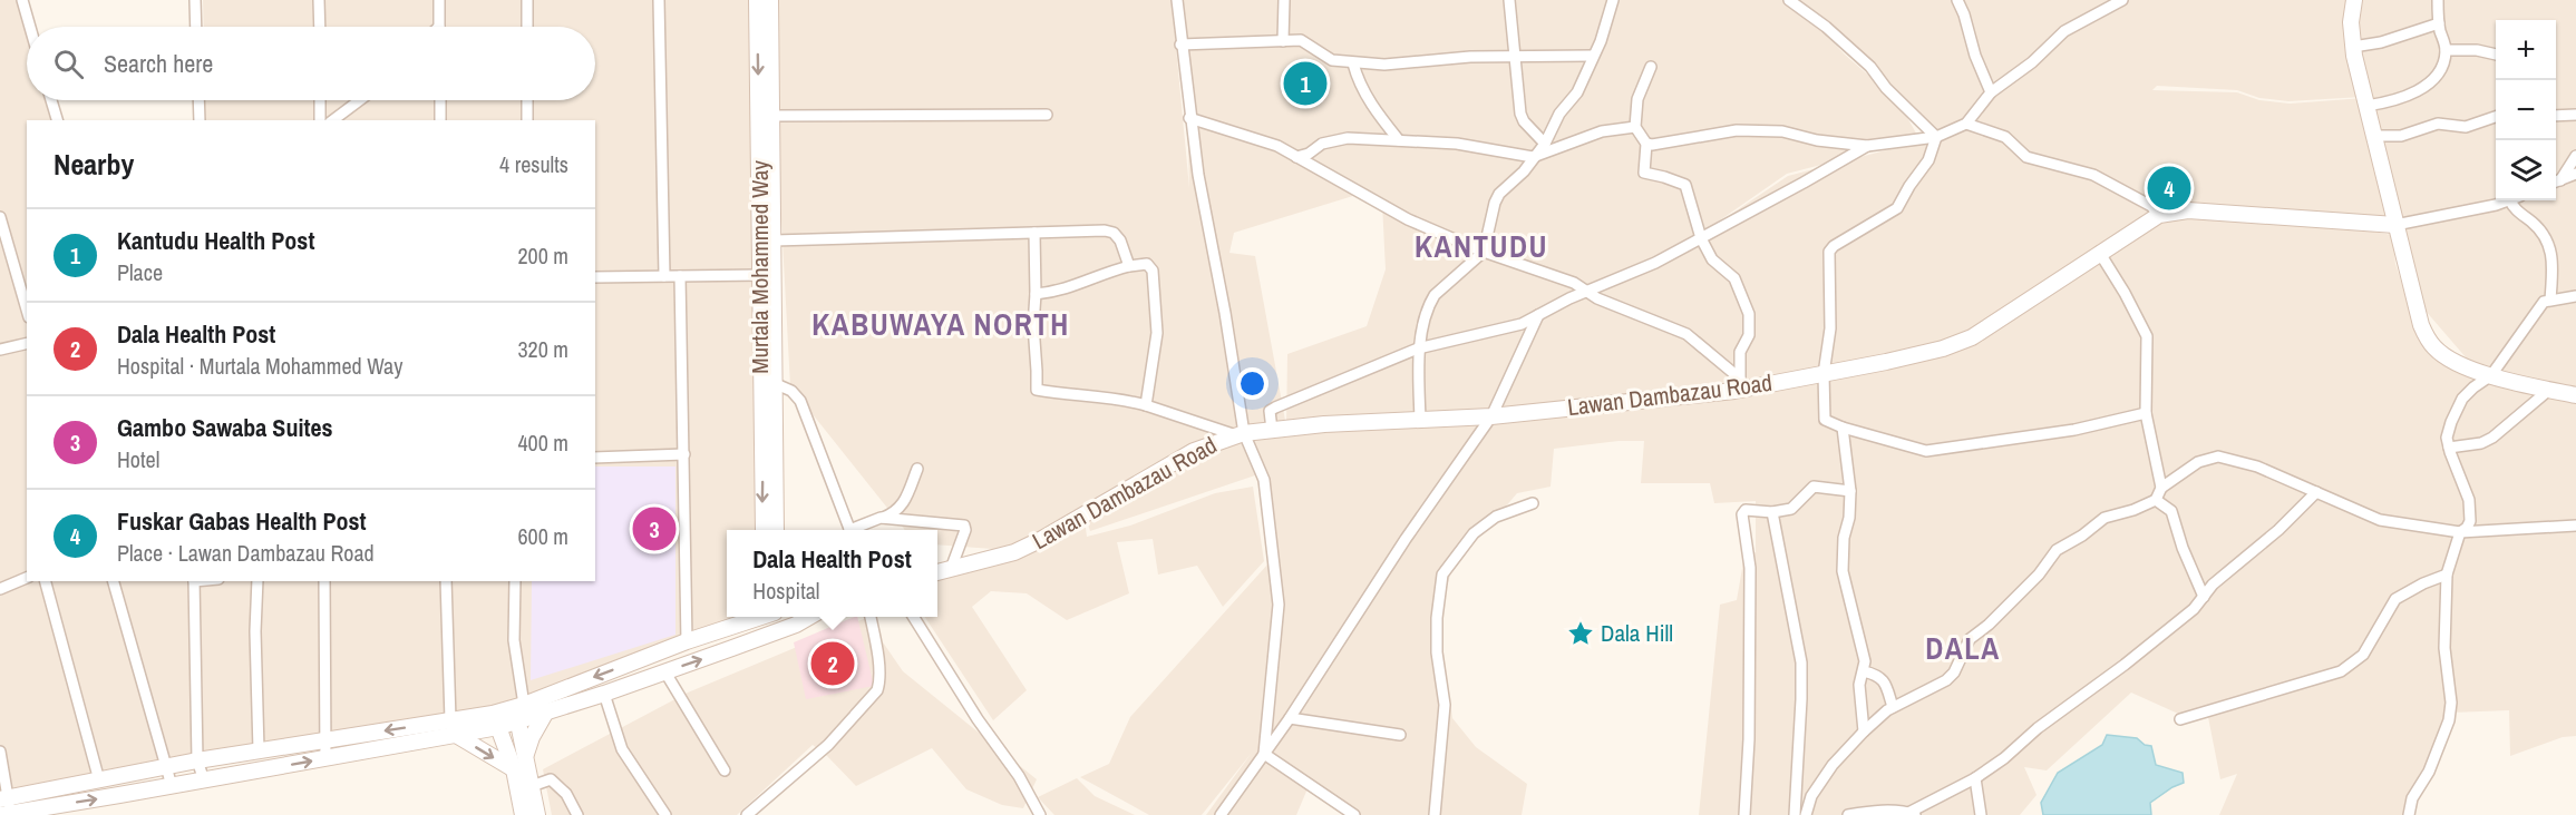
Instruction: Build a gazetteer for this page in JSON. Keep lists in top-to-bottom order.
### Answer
{
  "streets": {
    "main road": ["Murtala Mohammed Way", "Lawan Dambazau Road"]
  },
  "districts": ["KANTUDU", "KABUWAYA NORTH", "DALA"],
  "places": {
    "place": ["Dala Hill"]
  },
  "page": {
    "map_buttons": ["+", "−"],
    "search": "Search here",
    "pins": [
      "1",
      "4",
      "3",
      "2"
    ],
    "heading": ["Nearby", "4 results"],
    "list": [
      {
        "mark": "1",
        "name": "Kantudu Health Post",
        "note": "Place",
        "value": "200 m"
      },
      {
        "mark": "2",
        "name": "Dala Health Post",
        "note": "Hospital · Murtala Mohammed Way",
        "value": "320 m"
      },
      {
        "mark": "3",
        "name": "Gambo Sawaba Suites",
        "note": "Hotel",
        "value": "400 m"
      },
      {
        "mark": "4",
        "name": "Fuskar Gabas Health Post",
        "note": "Place · Lawan Dambazau Road",
        "value": "600 m"
      }
    ],
    "popup": ["Dala Health Post", "Hospital"]
  }
}
